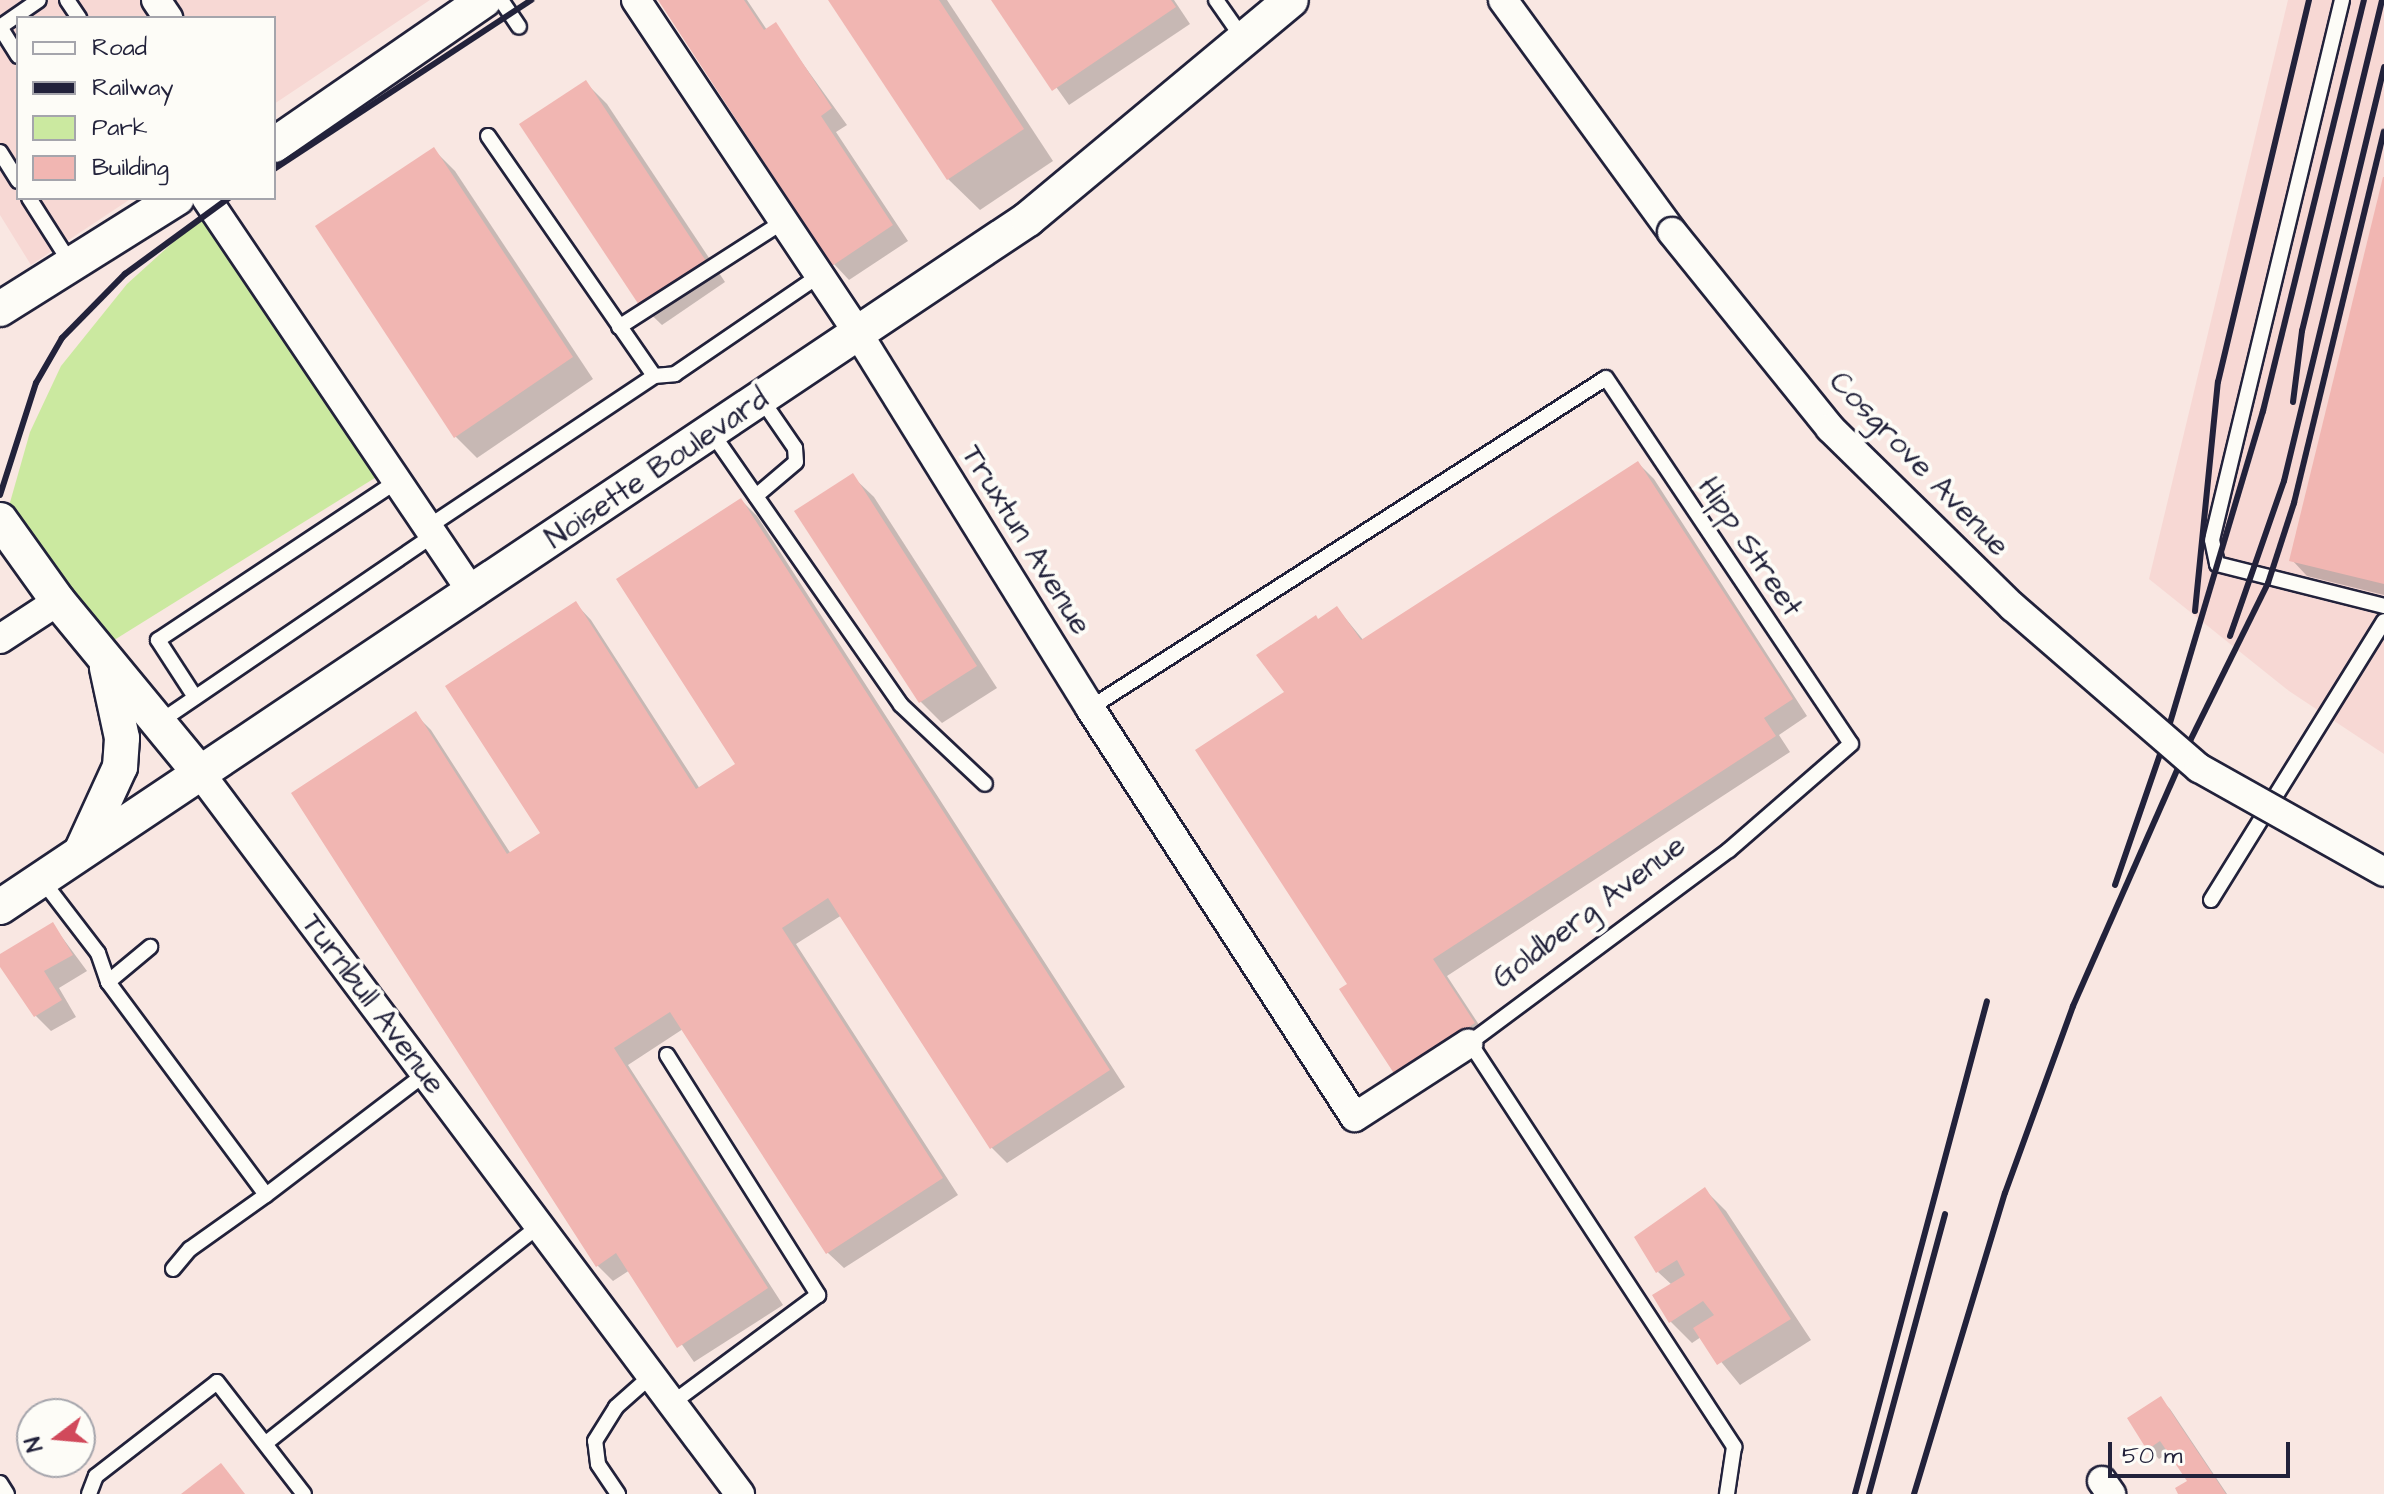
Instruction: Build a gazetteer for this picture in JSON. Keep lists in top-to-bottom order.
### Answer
{
  "streets": {
    "street": [
      "Cosgrove Avenue",
      "Noisette Boulevard",
      "Truxtun Avenue",
      "Goldberg Avenue",
      "Turnbull Avenue"
    ],
    "lane": ["Hipp Street"]
  },
  "crossings": [
    ["Noisette Boulevard", "Truxtun Avenue"],
    ["Noisette Boulevard", "Turnbull Avenue"],
    ["Truxtun Avenue", "Hipp Street"],
    ["Truxtun Avenue", "Goldberg Avenue"],
    ["Hipp Street", "Goldberg Avenue"]
  ],
  "legend": [
    "Road",
    "Railway",
    "Park",
    "Building"
  ],
  "scale_bar": "50 m",
  "north": "left"
}
